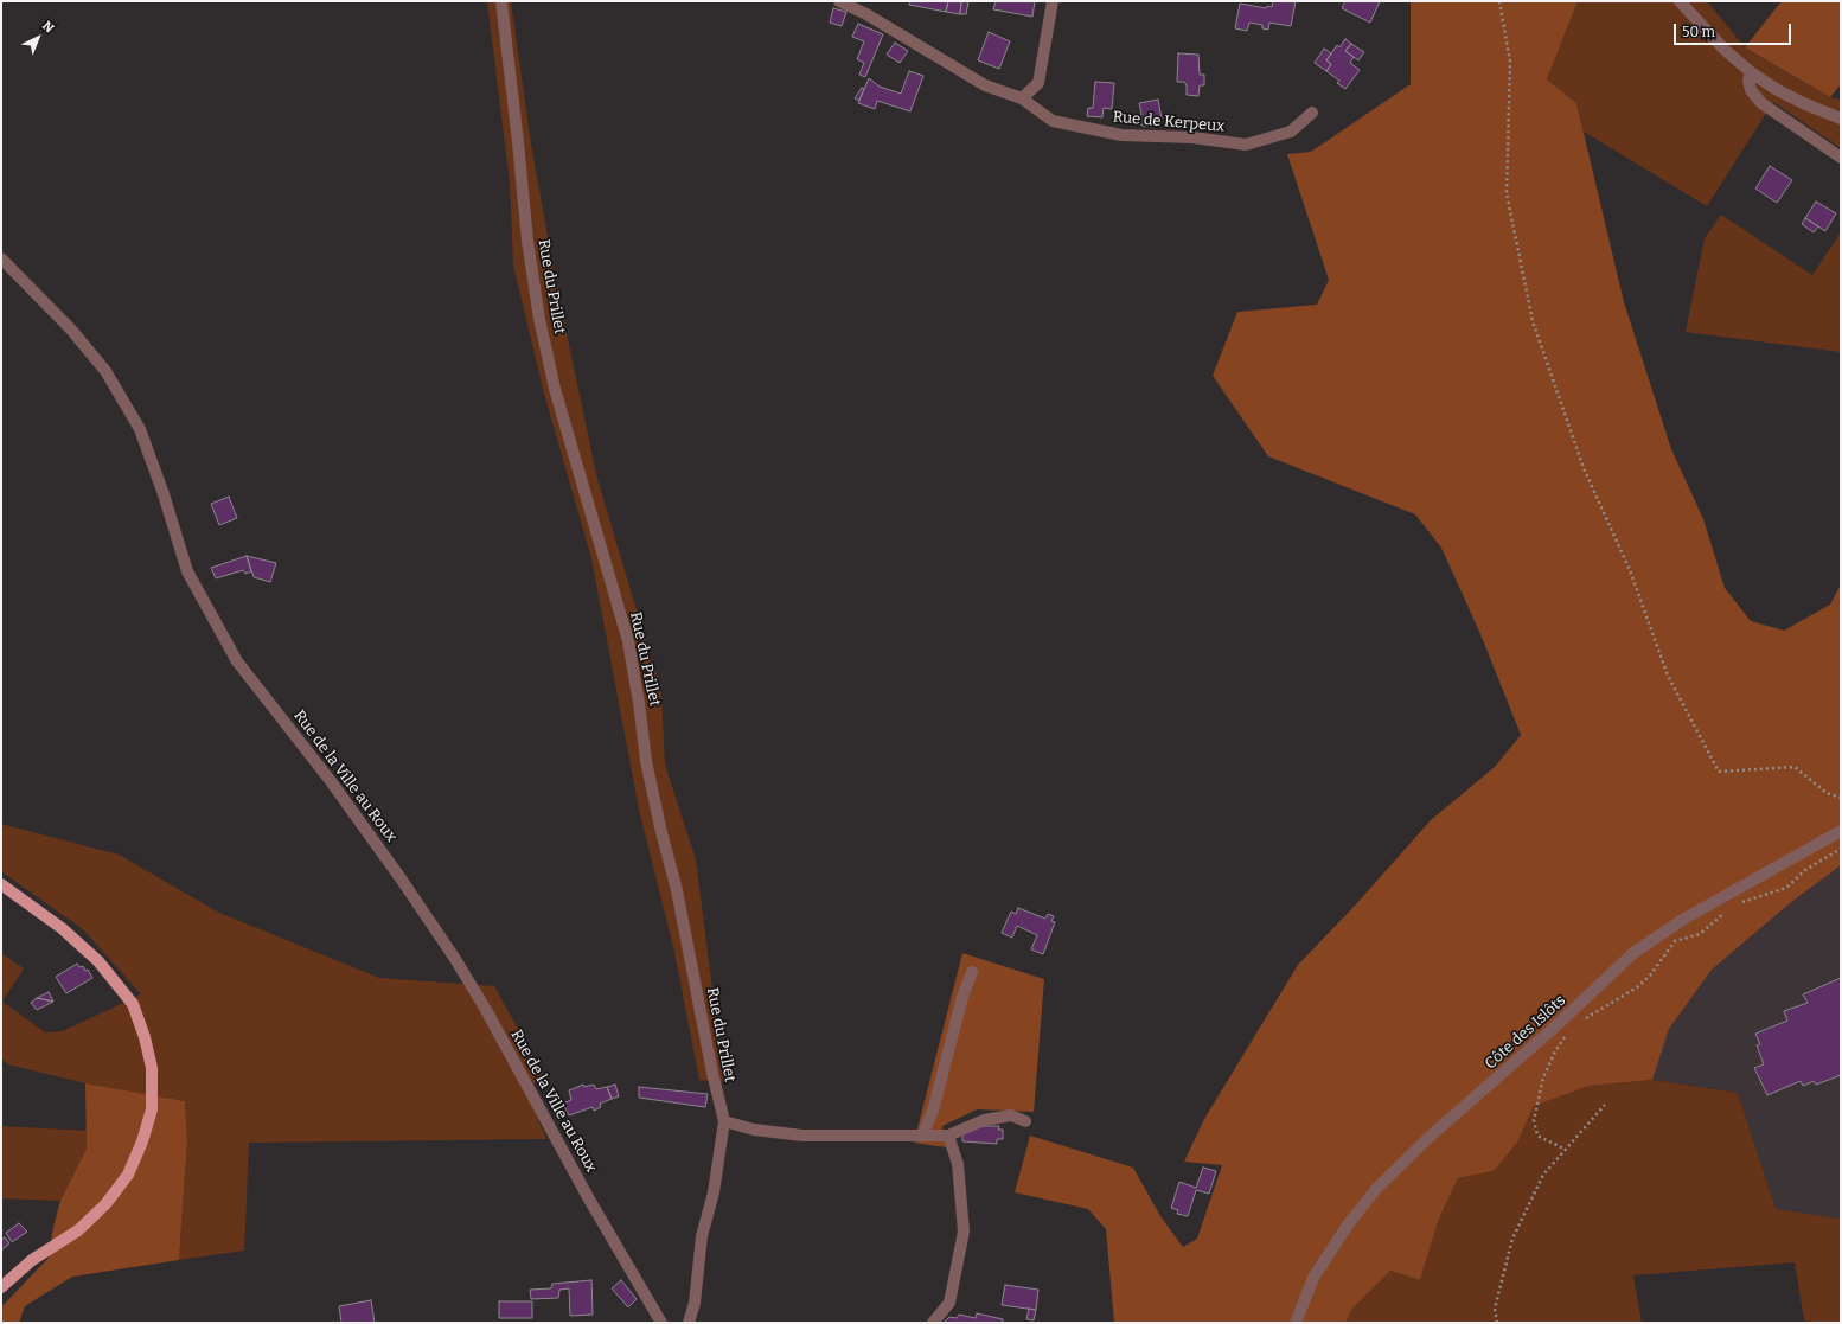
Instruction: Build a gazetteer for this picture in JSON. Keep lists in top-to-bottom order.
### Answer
{
  "streets": {
    "street": [
      "Rue de Kerpeux",
      "Rue du Prillet",
      "Rue de la Ville au Roux",
      "Côte des Islôts"
    ]
  },
  "scale_bar": "50 m",
  "north": "top right"
}
